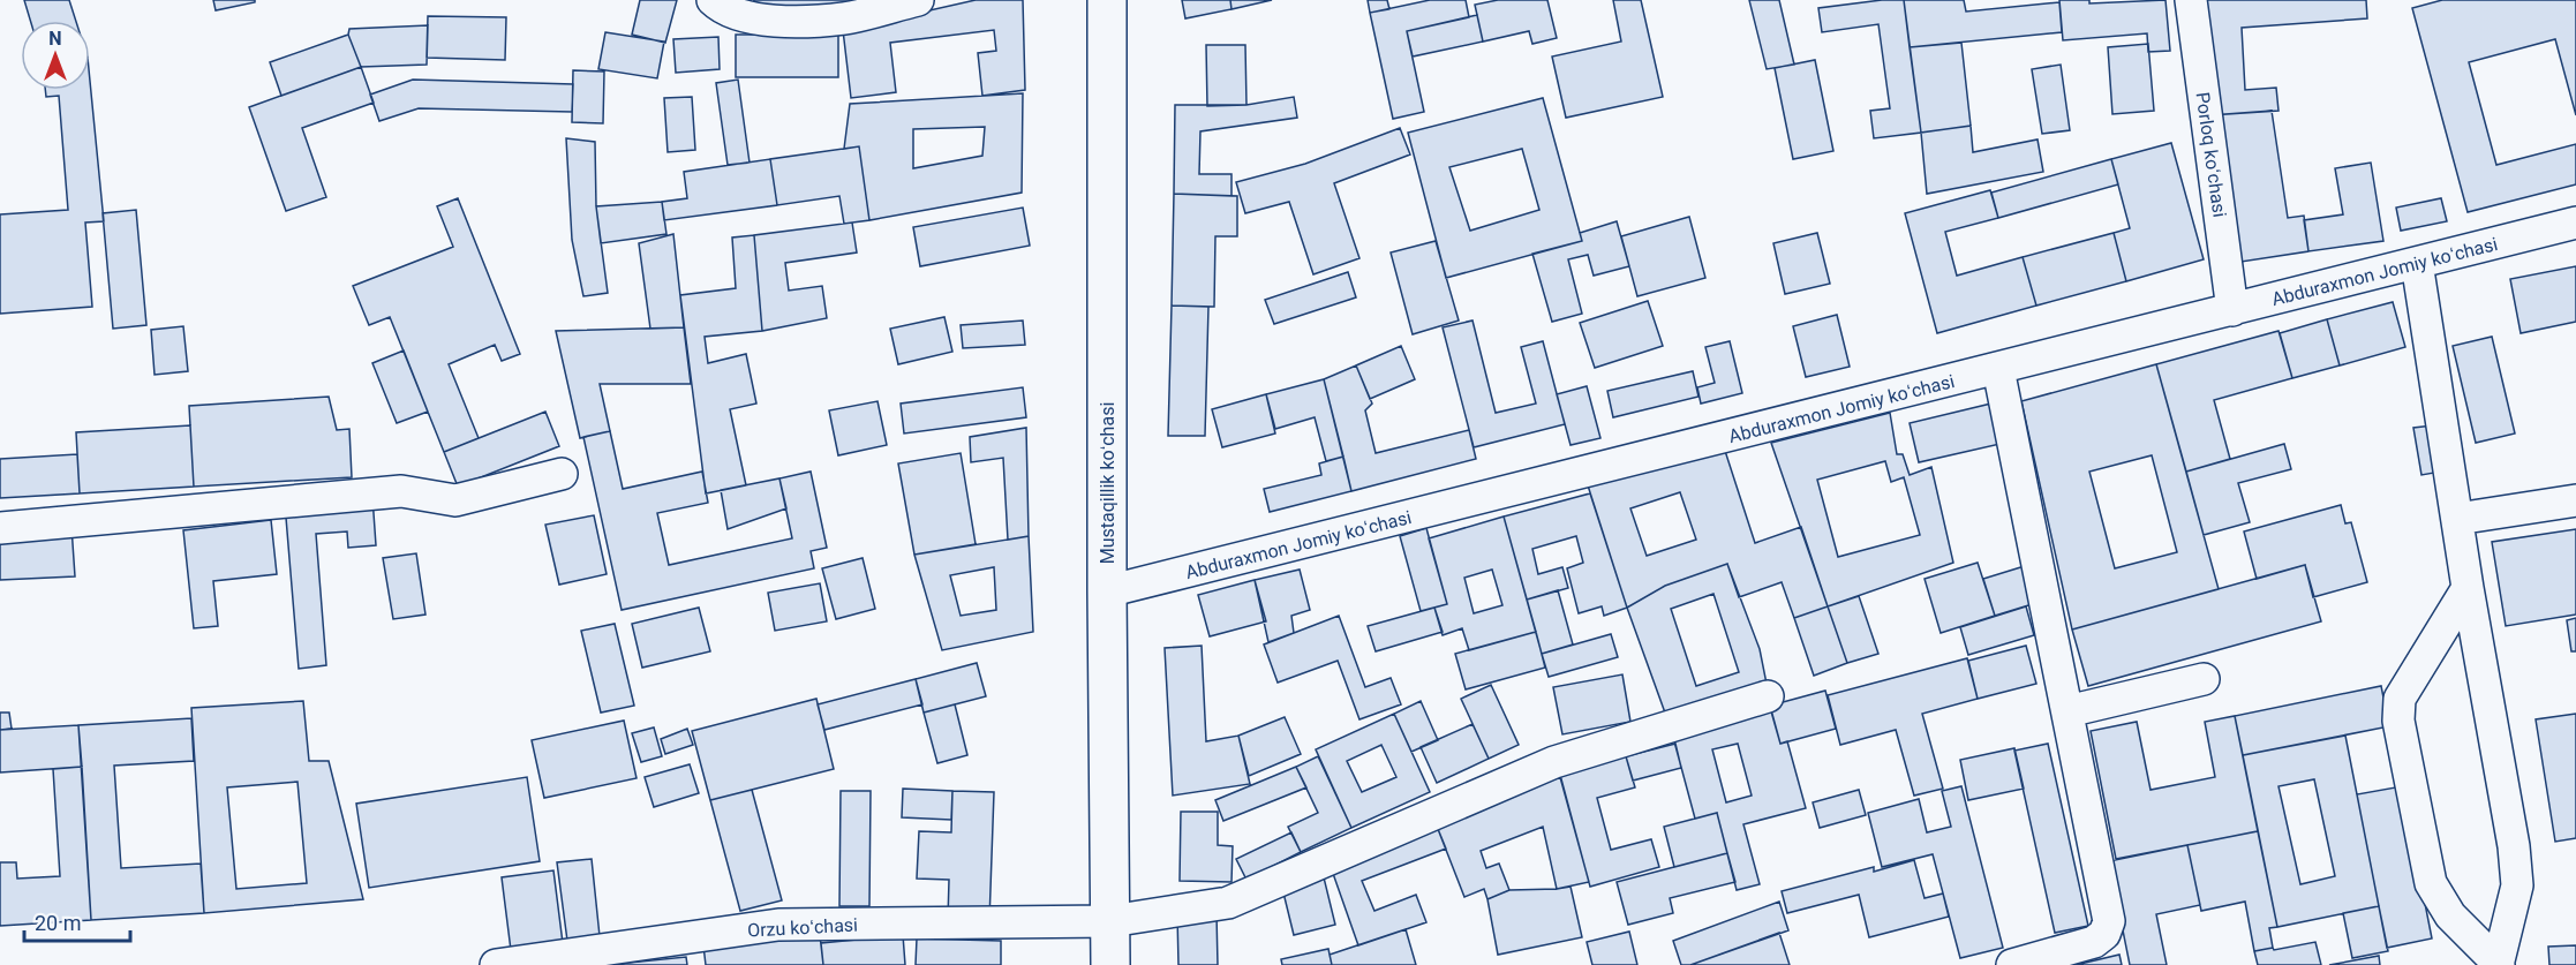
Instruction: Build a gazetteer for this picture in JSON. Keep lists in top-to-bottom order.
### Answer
{
  "streets": {
    "main road": ["Mustaqillik koʻchasi"],
    "street": ["Porloq koʻchasi", "Abduraxmon Jomiy koʻchasi", "Orzu koʻchasi"]
  },
  "crossings": [
    ["Porloq koʻchasi", "Abduraxmon Jomiy koʻchasi"],
    ["Abduraxmon Jomiy koʻchasi", "Mustaqillik koʻchasi"],
    ["Mustaqillik koʻchasi", "Orzu koʻchasi"]
  ],
  "scale_bar": "20 m",
  "north": "top"
}
